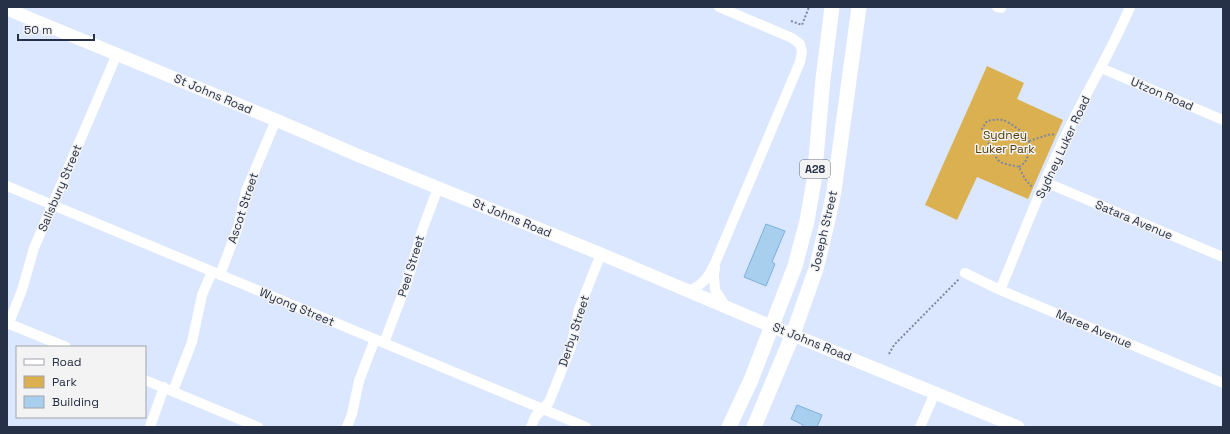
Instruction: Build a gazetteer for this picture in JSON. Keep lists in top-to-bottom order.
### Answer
{
  "streets": {
    "highway": ["A28", "Joseph Street"],
    "main road": ["St Johns Road"],
    "street": [
      "Utzon Road",
      "Sydney Luker Road",
      "Salisbury Street",
      "Ascot Street",
      "Satara Avenue",
      "Peel Street",
      "Wyong Street",
      "Maree Avenue",
      "Derby Street"
    ]
  },
  "crossings": [
    ["St Johns Road", "A28"],
    ["St Johns Road", "Salisbury Street"],
    ["St Johns Road", "Ascot Street"],
    ["St Johns Road", "Joseph Street"],
    ["St Johns Road", "Peel Street"],
    ["St Johns Road", "Derby Street"],
    ["Utzon Road", "Sydney Luker Road"],
    ["Sydney Luker Road", "Satara Avenue"],
    ["Sydney Luker Road", "Maree Avenue"],
    ["A28", "Joseph Street"],
    ["Salisbury Street", "Wyong Street"],
    ["Ascot Street", "Wyong Street"],
    ["Peel Street", "Wyong Street"],
    ["Wyong Street", "Derby Street"]
  ],
  "parks": ["Sydney Luker Park"],
  "legend": ["Road", "Park", "Building"],
  "scale_bar": "50 m"
}
